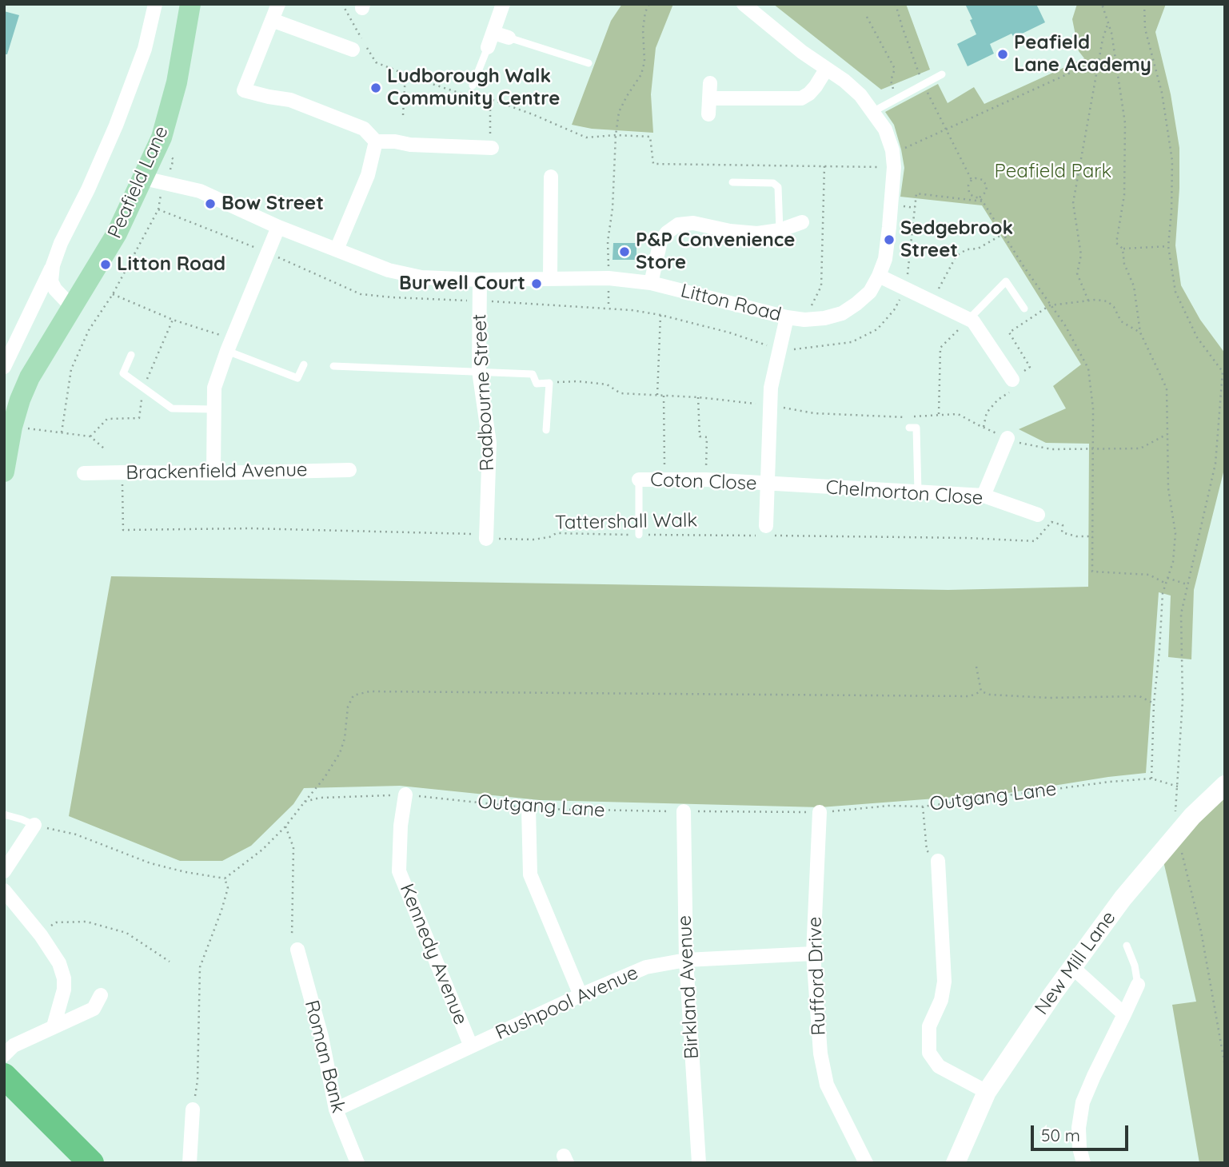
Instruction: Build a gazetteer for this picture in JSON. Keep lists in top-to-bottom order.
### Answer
{
  "streets": {
    "main road": ["Peafield Lane"],
    "street": [
      "Litton Road",
      "Radbourne Street",
      "Brackenfield Avenue",
      "Coton Close",
      "Chelmorton Close",
      "Kennedy Avenue",
      "New Mill Lane",
      "Rufford Drive",
      "Birkland Avenue",
      "Rushpool Avenue",
      "Roman Bank"
    ],
    "path": ["Tattershall Walk", "Outgang Lane"]
  },
  "crossings": [
    ["Peafield Lane", "Litton Road"],
    ["Litton Road", "Radbourne Street"],
    ["Radbourne Street", "Tattershall Walk"],
    ["Brackenfield Avenue", "Tattershall Walk"],
    ["Coton Close", "Chelmorton Close"],
    ["Outgang Lane", "Kennedy Avenue"],
    ["Outgang Lane", "Rufford Drive"],
    ["Outgang Lane", "Birkland Avenue"],
    ["Kennedy Avenue", "Rushpool Avenue"],
    ["Rufford Drive", "Rushpool Avenue"],
    ["Birkland Avenue", "Rushpool Avenue"],
    ["Rushpool Avenue", "Roman Bank"]
  ],
  "parks": ["Peafield Park"],
  "places": [
    "Peafield Lane Academy",
    "Ludborough Walk Community Centre",
    "Bow Street",
    "Sedgebrook Street",
    "P&P Convenience Store",
    "Litton Road",
    "Burwell Court"
  ],
  "scale_bar": "50 m"
}
